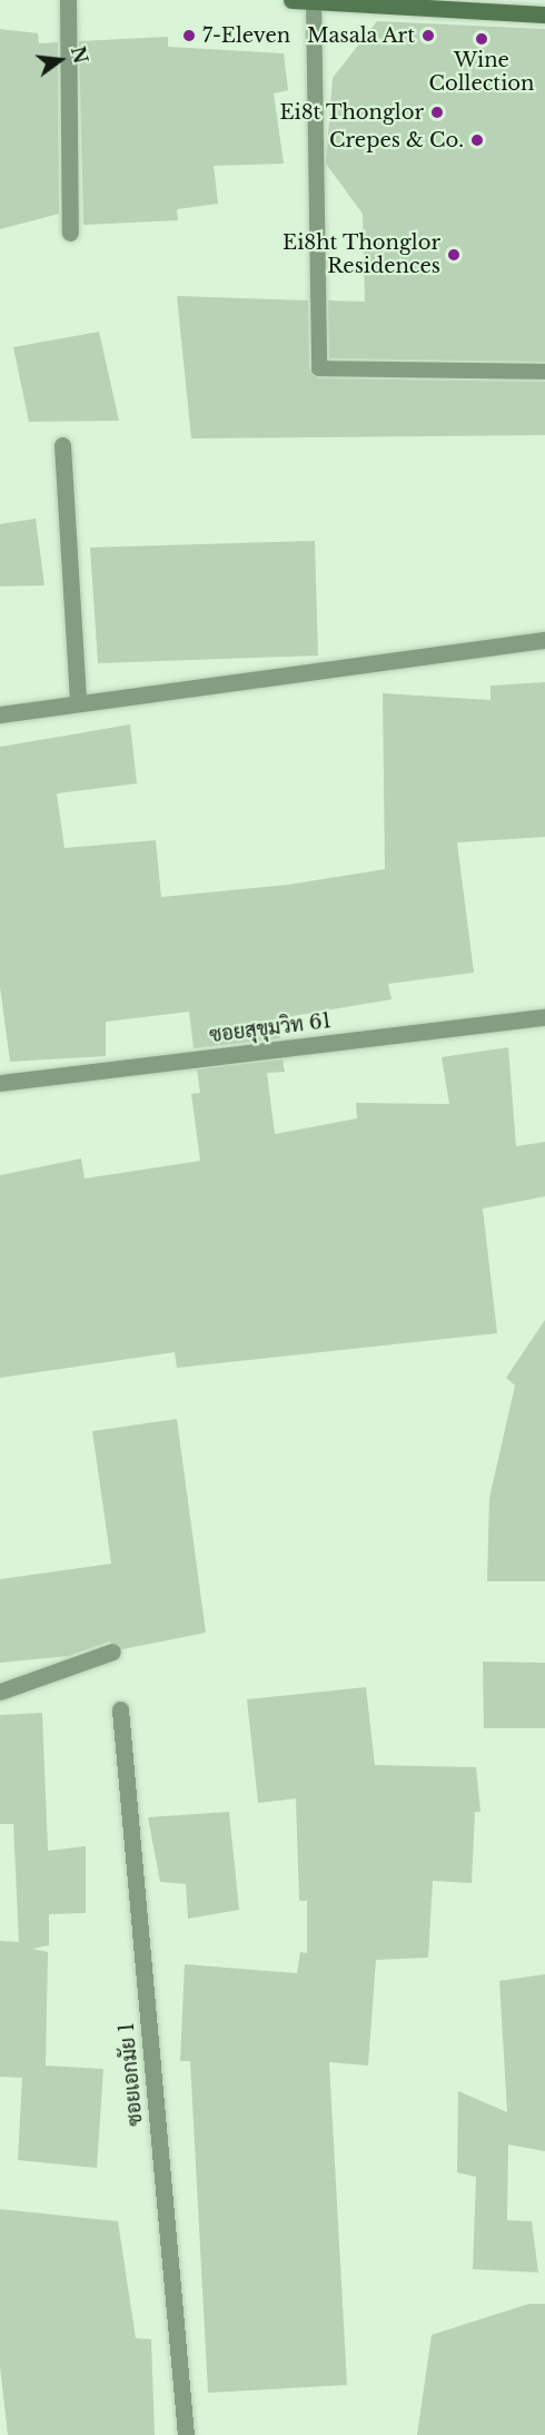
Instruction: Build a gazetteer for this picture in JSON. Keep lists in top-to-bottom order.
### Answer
{
  "streets": {
    "street": ["ซอยสุขุมวิท 61", "ซอยเอกมัย 1"]
  },
  "places": [
    "7-Eleven",
    "Masala Art",
    "Wine Collection",
    "Ei8t Thonglor",
    "Crepes & Co.",
    "Ei8ht Thonglor Residences"
  ],
  "north": "right"
}
